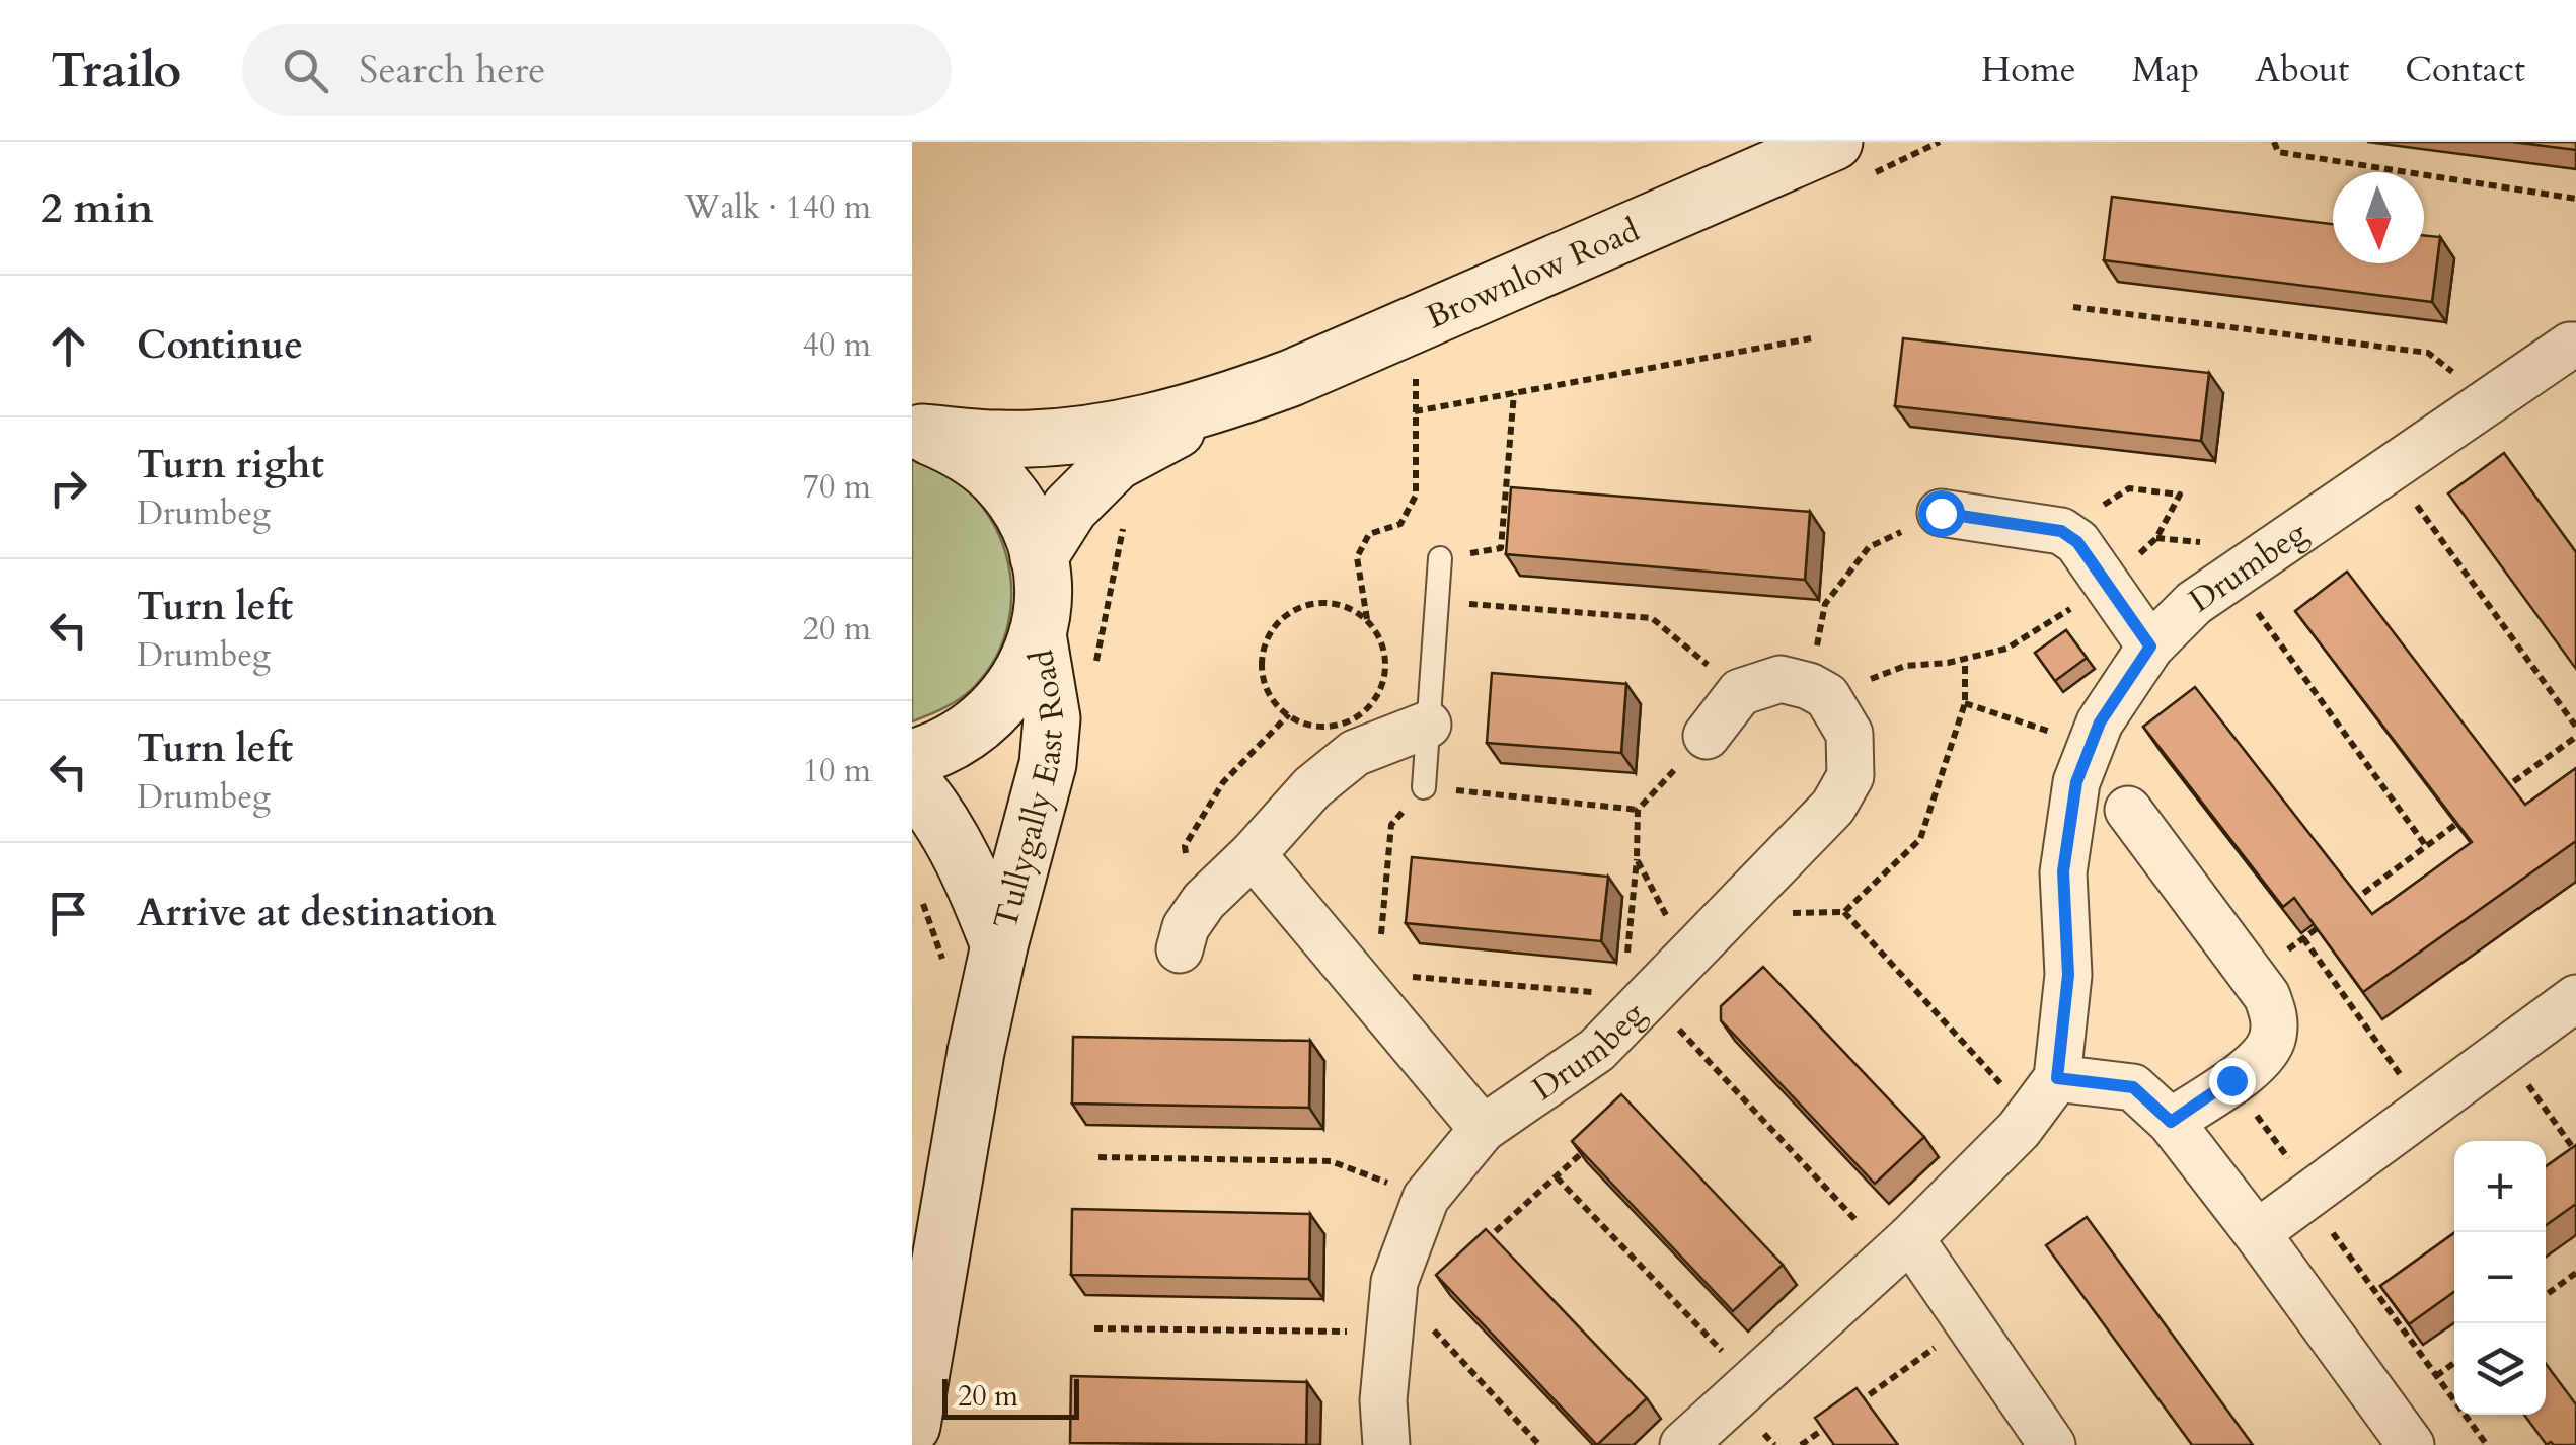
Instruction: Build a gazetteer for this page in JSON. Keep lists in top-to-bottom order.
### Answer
{
  "streets": {
    "main road": ["Brownlow Road", "Tullygally East Road"],
    "street": ["Drumbeg"]
  },
  "scale_bar": "20 m",
  "north": "bottom",
  "page": {
    "header": "Trailo",
    "search": "Search here",
    "nav": [
      "Home",
      "Map",
      "About",
      "Contact"
    ],
    "heading": ["2 min", "Walk · 140 m"],
    "list": [
      ["Continue", "40 m"],
      ["Turn right", "Drumbeg", "70 m"],
      ["Turn left", "Drumbeg", "20 m"],
      ["Turn left", "Drumbeg", "10 m"],
      "Arrive at destination"
    ],
    "map_buttons": ["+", "−"],
    "scale": "20 m"
  }
}
